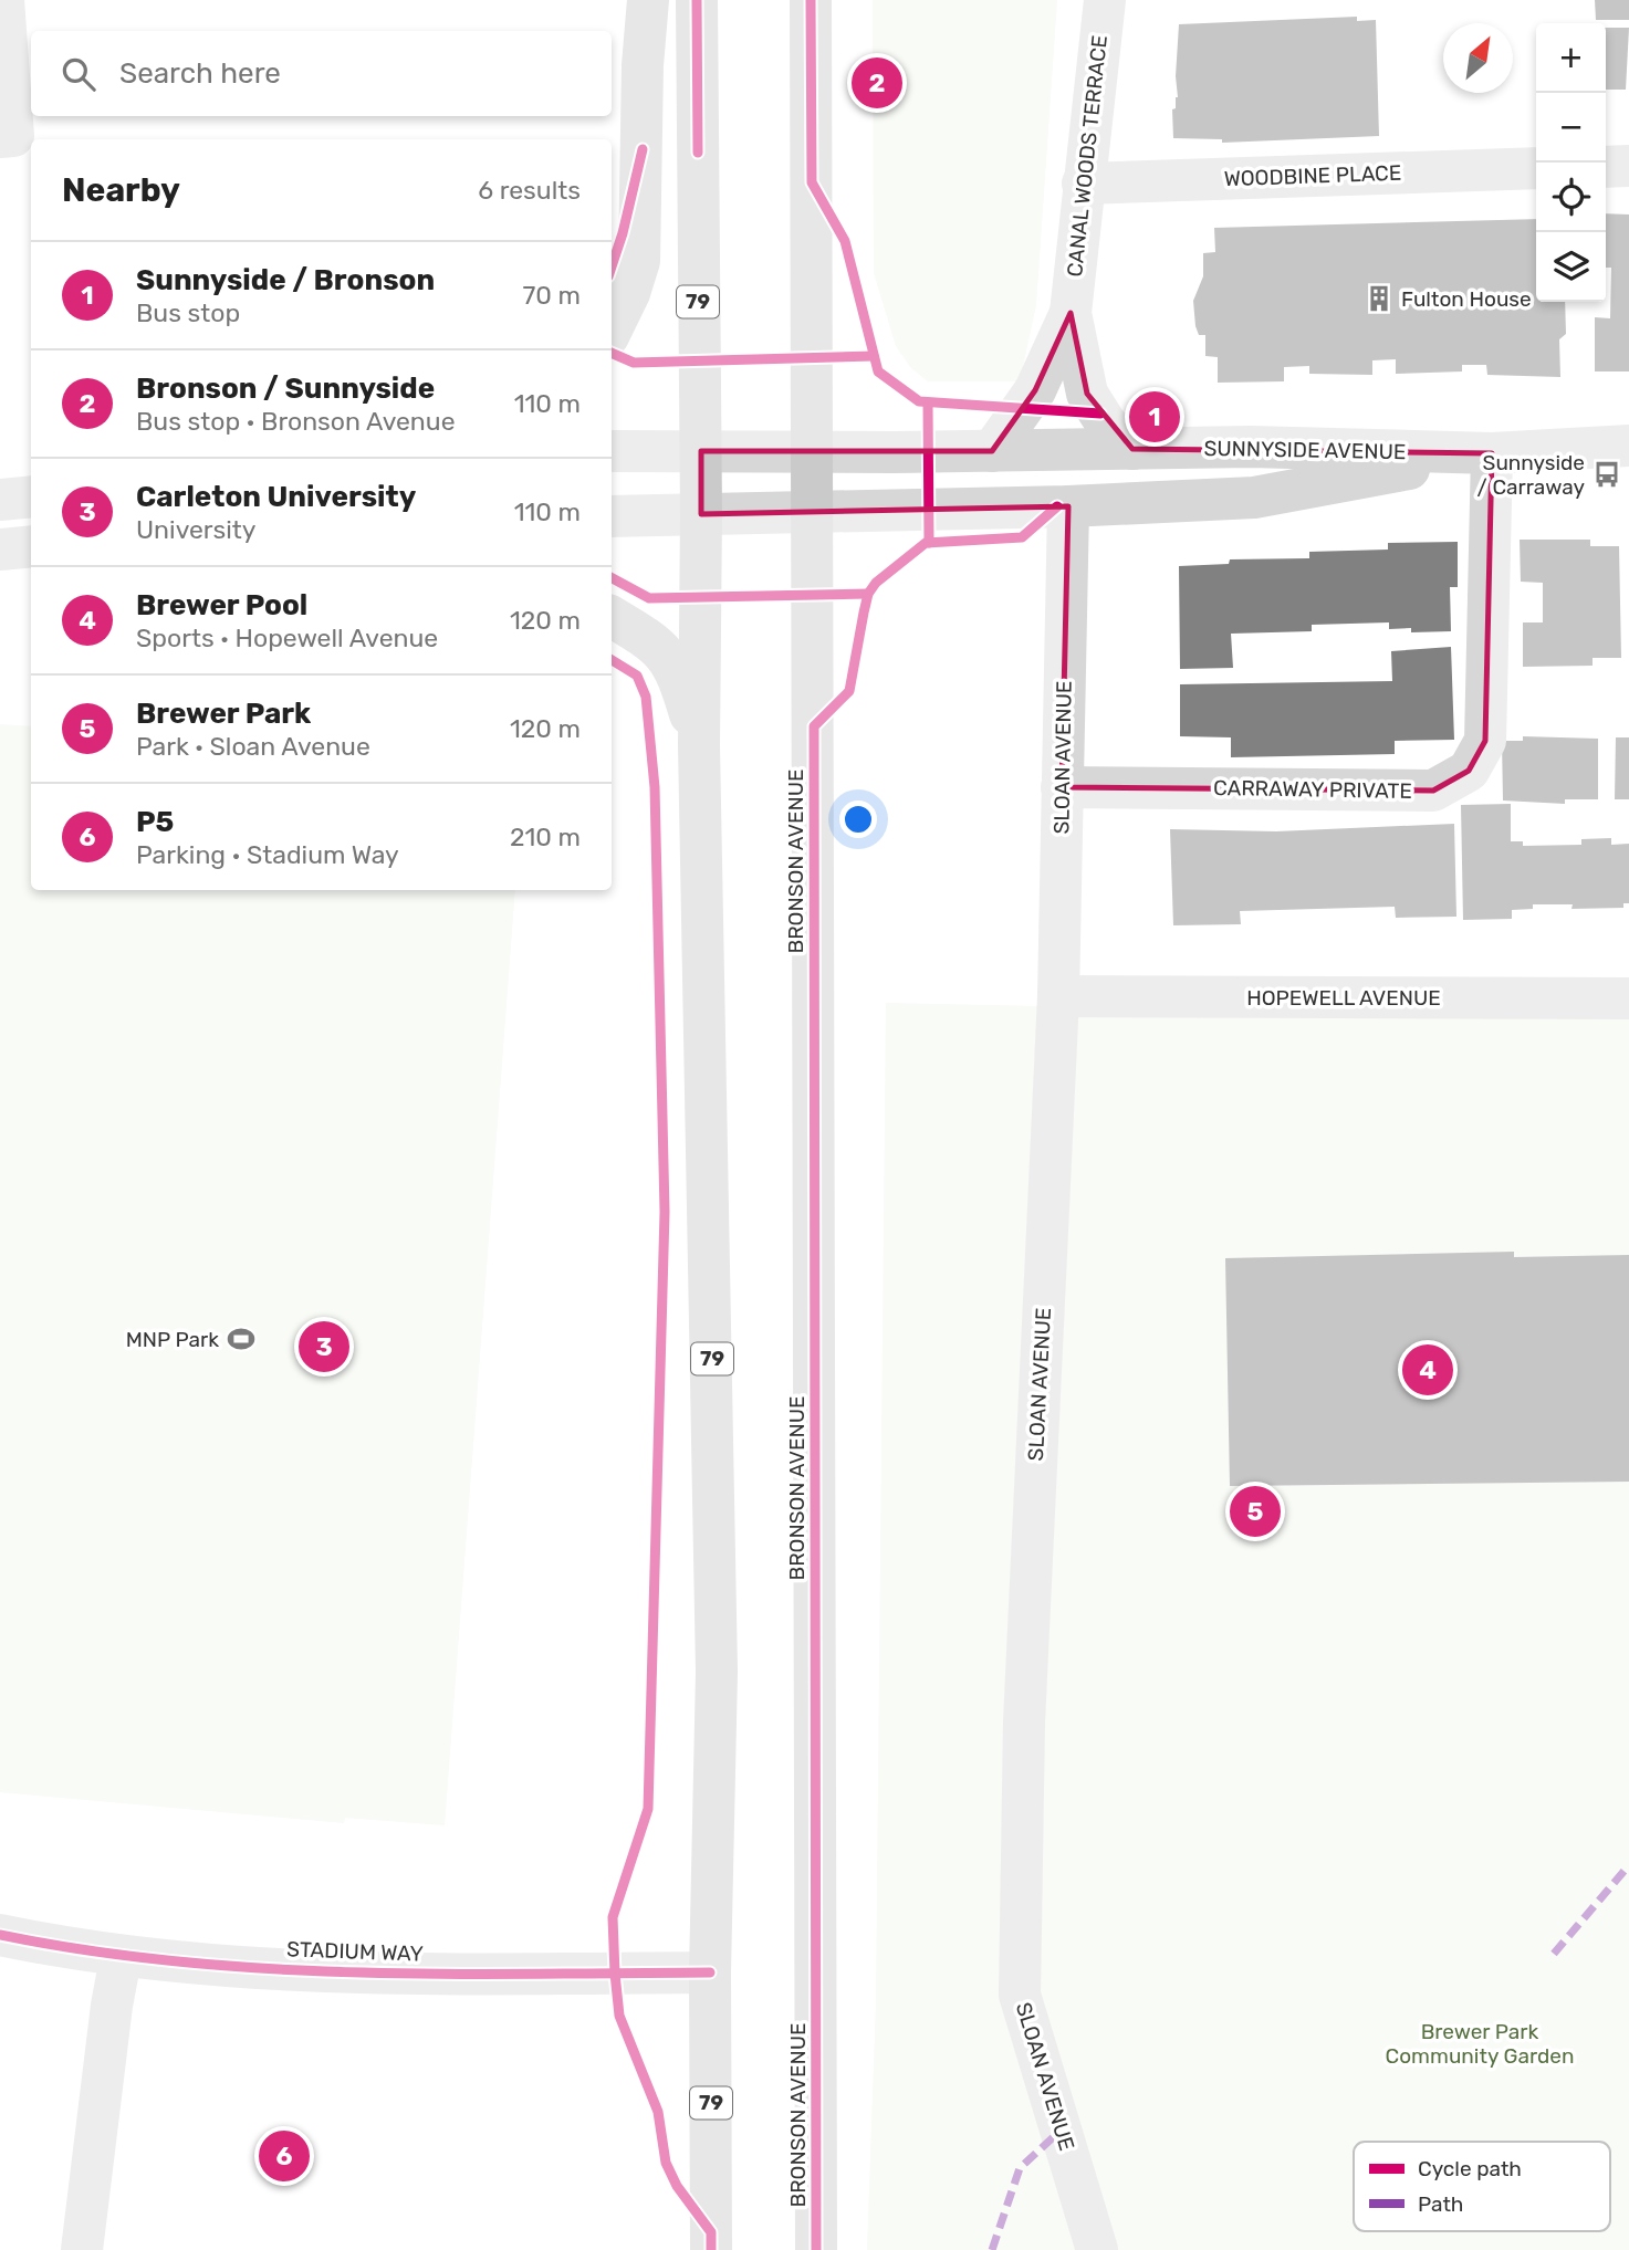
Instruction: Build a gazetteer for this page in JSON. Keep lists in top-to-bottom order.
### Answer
{
  "streets": {
    "main road": ["79", "BRONSON AVENUE"],
    "street": [
      "CANAL WOODS TERRACE",
      "WOODBINE PLACE",
      "SUNNYSIDE AVENUE",
      "SLOAN AVENUE",
      "CARRAWAY PRIVATE",
      "HOPEWELL AVENUE",
      "STADIUM WAY"
    ]
  },
  "crossings": [
    ["CANAL WOODS TERRACE", "WOODBINE PLACE"],
    ["CANAL WOODS TERRACE", "SUNNYSIDE AVENUE"],
    ["79", "SUNNYSIDE AVENUE"],
    ["79", "STADIUM WAY"],
    ["SUNNYSIDE AVENUE", "SLOAN AVENUE"],
    ["SUNNYSIDE AVENUE", "CARRAWAY PRIVATE"],
    ["SUNNYSIDE AVENUE", "BRONSON AVENUE"],
    ["SLOAN AVENUE", "CARRAWAY PRIVATE"],
    ["SLOAN AVENUE", "HOPEWELL AVENUE"]
  ],
  "parks": ["Brewer Park Community Garden"],
  "places": {
    "building": ["Fulton House"],
    "bus stop": ["Sunnyside / Carraway"],
    "sports": ["MNP Park"]
  },
  "legend": ["Cycle path", "Path"],
  "north": "top right",
  "page": {
    "map_buttons": ["+", "−"],
    "search": "Search here",
    "pins": [
      "2",
      "1",
      "3",
      "4",
      "5",
      "6"
    ],
    "heading": ["Nearby", "6 results"],
    "list": [
      {
        "mark": "1",
        "name": "Sunnyside / Bronson",
        "note": "Bus stop",
        "value": "70 m"
      },
      {
        "mark": "2",
        "name": "Bronson / Sunnyside",
        "note": "Bus stop · Bronson Avenue",
        "value": "110 m"
      },
      {
        "mark": "3",
        "name": "Carleton University",
        "note": "University",
        "value": "110 m"
      },
      {
        "mark": "4",
        "name": "Brewer Pool",
        "note": "Sports · Hopewell Avenue",
        "value": "120 m"
      },
      {
        "mark": "5",
        "name": "Brewer Park",
        "note": "Park · Sloan Avenue",
        "value": "120 m"
      },
      {
        "mark": "6",
        "name": "P5",
        "note": "Parking · Stadium Way",
        "value": "210 m"
      }
    ]
  }
}
